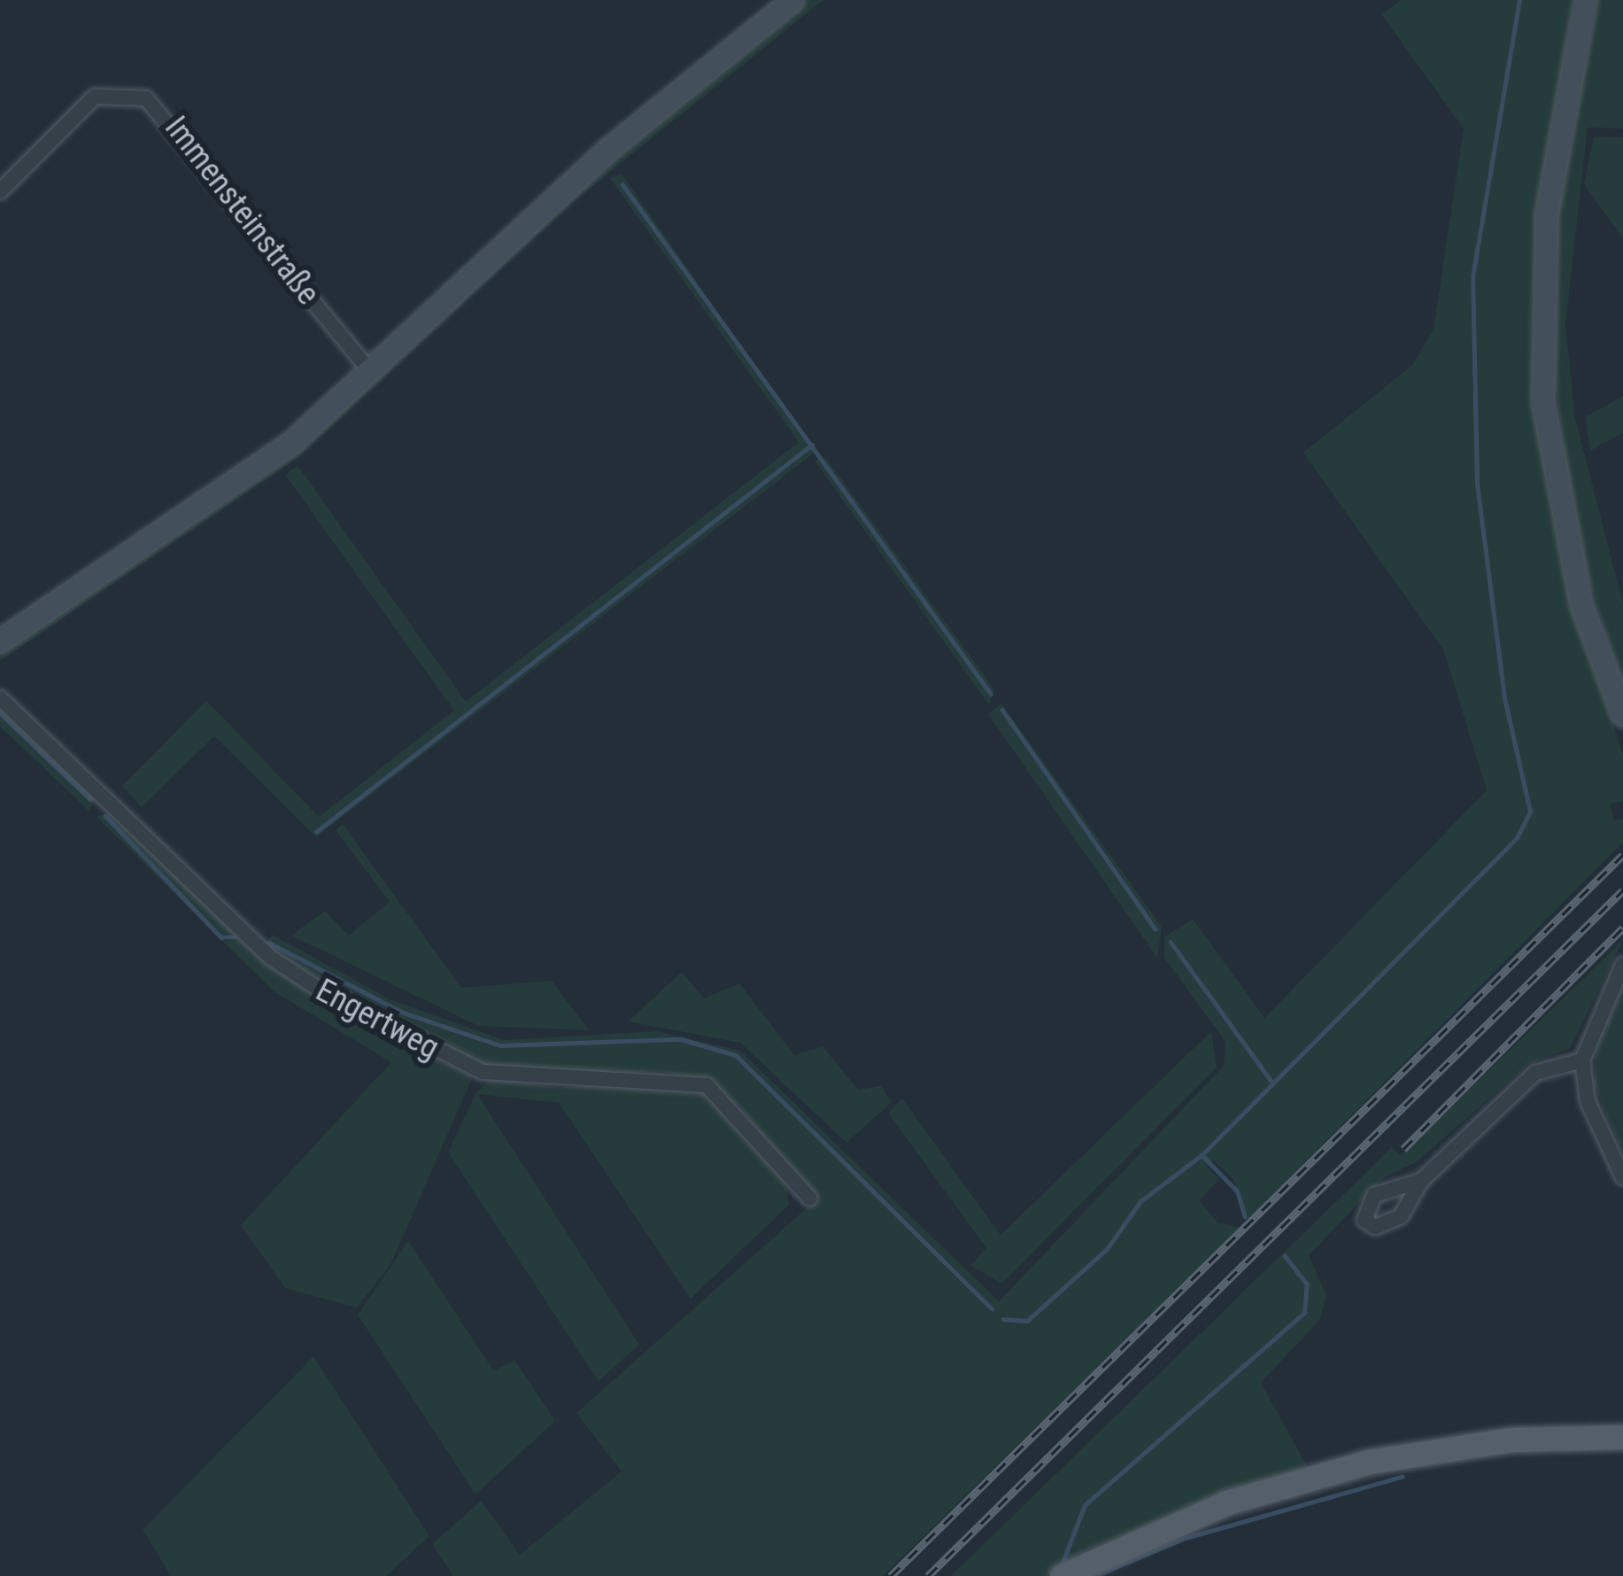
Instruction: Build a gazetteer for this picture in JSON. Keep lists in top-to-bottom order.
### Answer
{
  "streets": {
    "street": ["Immensteinstraße", "Engertweg"]
  }
}
